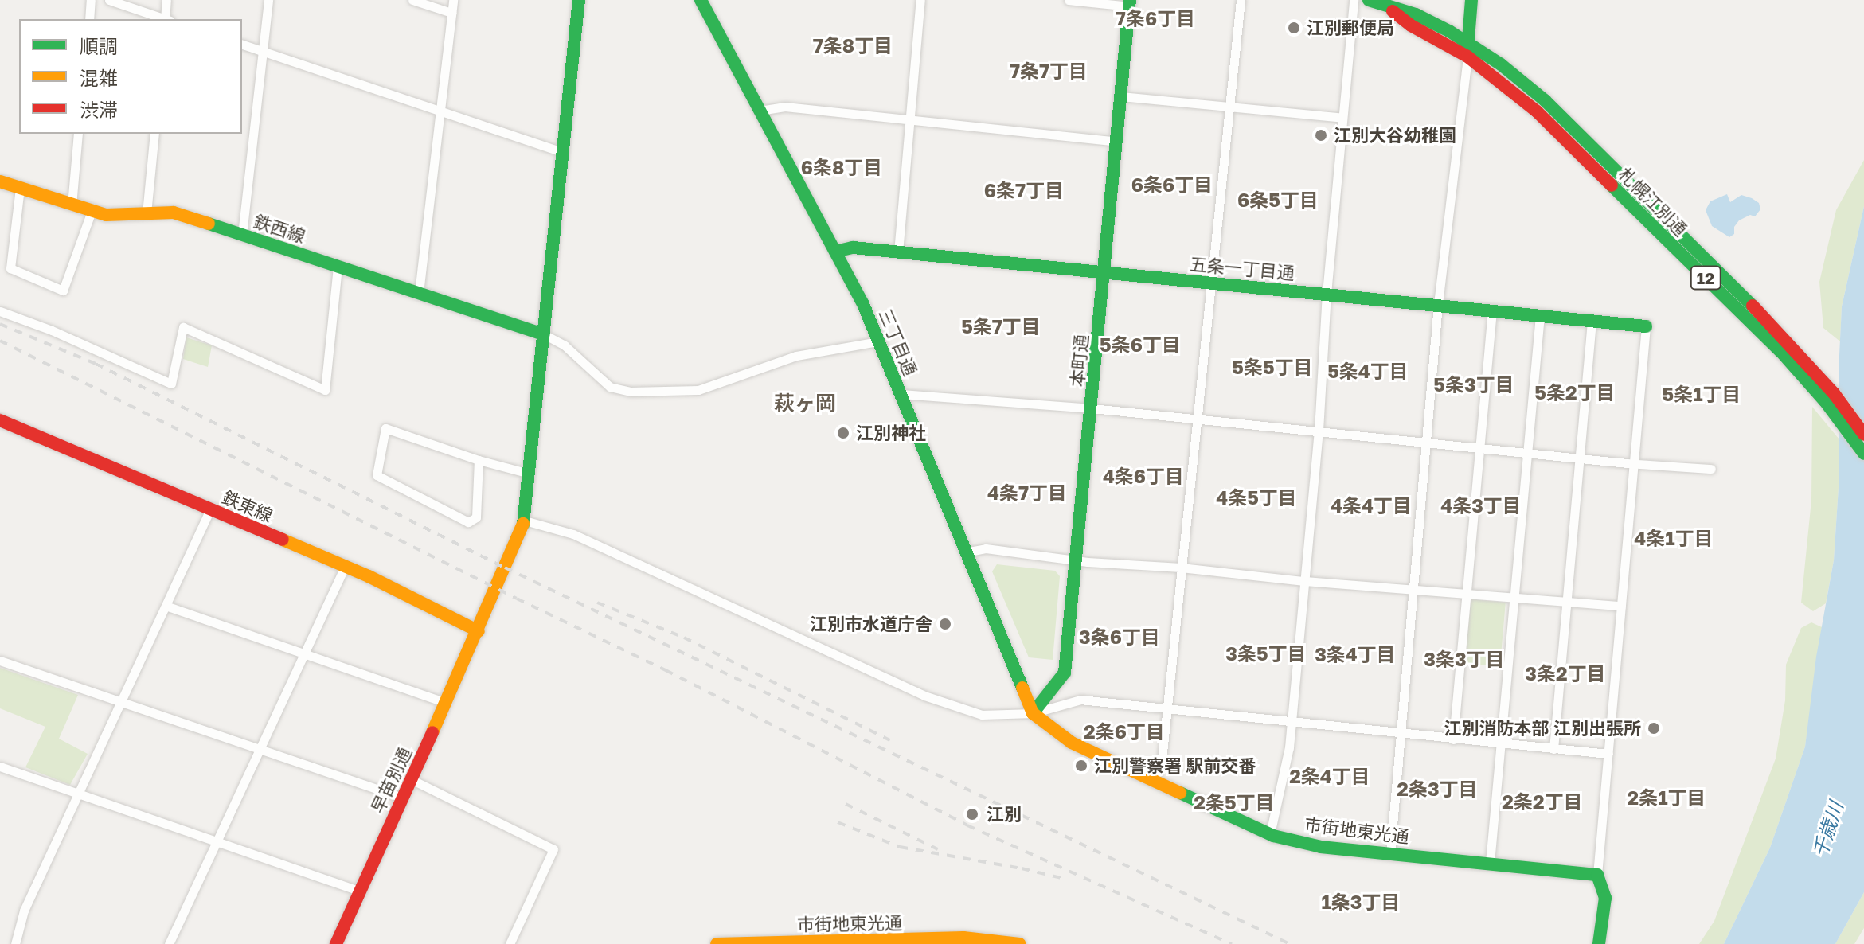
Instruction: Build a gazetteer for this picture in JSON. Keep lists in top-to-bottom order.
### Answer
{
  "streets": {
    "main road": [
      "札幌江別通",
      "鉄西線",
      "五条一丁目通",
      "12",
      "三丁目通",
      "本町通",
      "鉄東線",
      "早苗別通",
      "市街地東光通"
    ]
  },
  "crossings": [
    ["鉄西線", "早苗別通"],
    ["五条一丁目通", "三丁目通"],
    ["五条一丁目通", "本町通"],
    ["三丁目通", "本町通"],
    ["三丁目通", "市街地東光通"],
    ["本町通", "市街地東光通"],
    ["鉄東線", "早苗別通"]
  ],
  "districts": [
    "7条6丁目",
    "7条8丁目",
    "7条7丁目",
    "6条8丁目",
    "6条6丁目",
    "6条7丁目",
    "6条5丁目",
    "5条7丁目",
    "5条6丁目",
    "5条5丁目",
    "5条4丁目",
    "5条3丁目",
    "5条2丁目",
    "5条1丁目",
    "萩ヶ岡",
    "4条6丁目",
    "4条7丁目",
    "4条5丁目",
    "4条4丁目",
    "4条3丁目",
    "4条1丁目",
    "3条6丁目",
    "3条5丁目",
    "3条4丁目",
    "3条3丁目",
    "3条2丁目",
    "2条6丁目",
    "2条4丁目",
    "2条3丁目",
    "2条1丁目",
    "2条2丁目",
    "2条5丁目",
    "1条3丁目"
  ],
  "water": ["千歳川"],
  "places": [
    "江別郵便局",
    "江別大谷幼稚園",
    "江別神社",
    "江別市水道庁舎",
    "江別消防本部 江別出張所",
    "江別警察署 駅前交番",
    "江別"
  ],
  "legend": ["順調", "混雑", "渋滞"]
}
